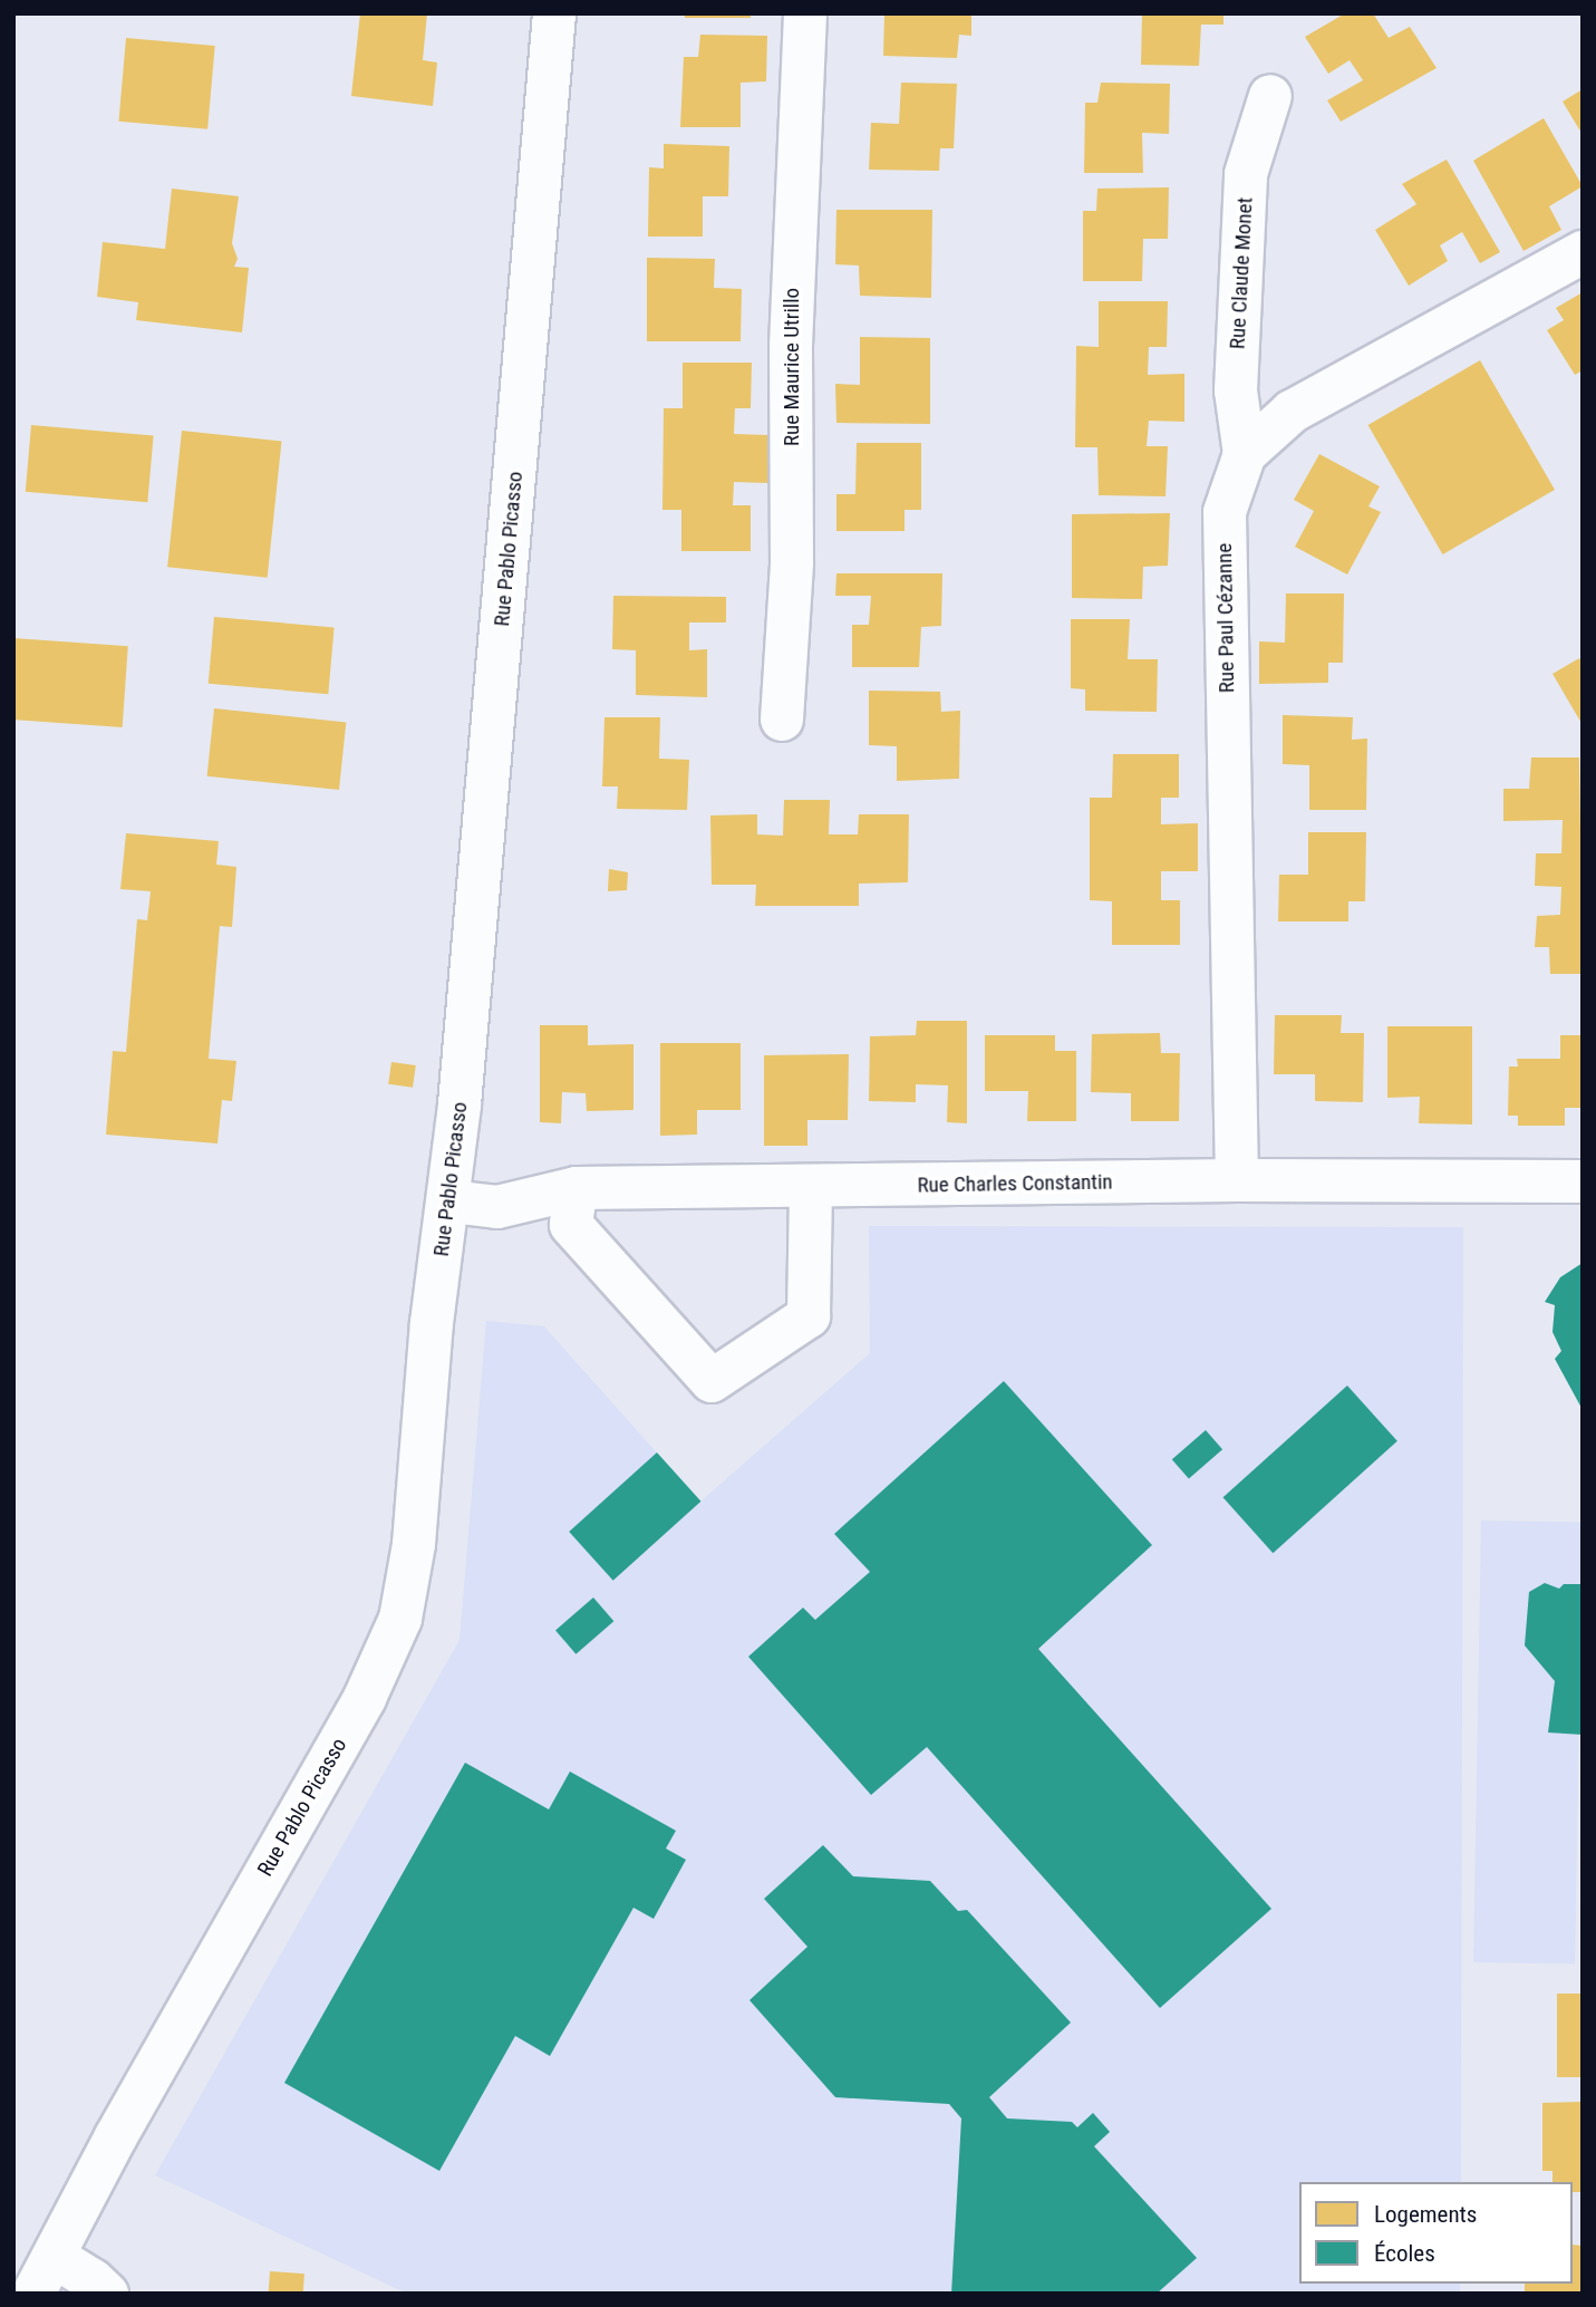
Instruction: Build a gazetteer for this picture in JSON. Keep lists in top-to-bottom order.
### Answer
{
  "streets": {
    "street": [
      "Rue Claude Monet",
      "Rue Maurice Utrillo",
      "Rue Pablo Picasso",
      "Rue Paul Cézanne",
      "Rue Charles Constantin"
    ]
  },
  "crossings": [
    ["Rue Claude Monet", "Rue Paul Cézanne"],
    ["Rue Pablo Picasso", "Rue Charles Constantin"],
    ["Rue Paul Cézanne", "Rue Charles Constantin"]
  ],
  "legend": ["Logements", "Écoles"]
}
